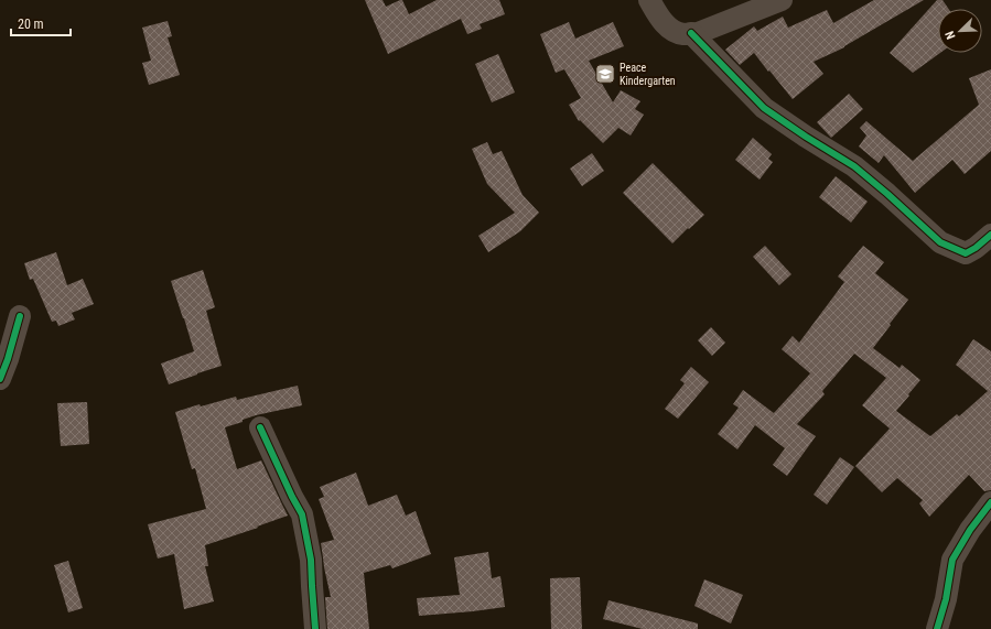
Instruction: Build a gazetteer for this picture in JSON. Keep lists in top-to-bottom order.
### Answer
{
  "places": {
    "school or university": ["Peace Kindergarten"]
  },
  "scale_bar": "20 m",
  "north": "bottom left"
}
